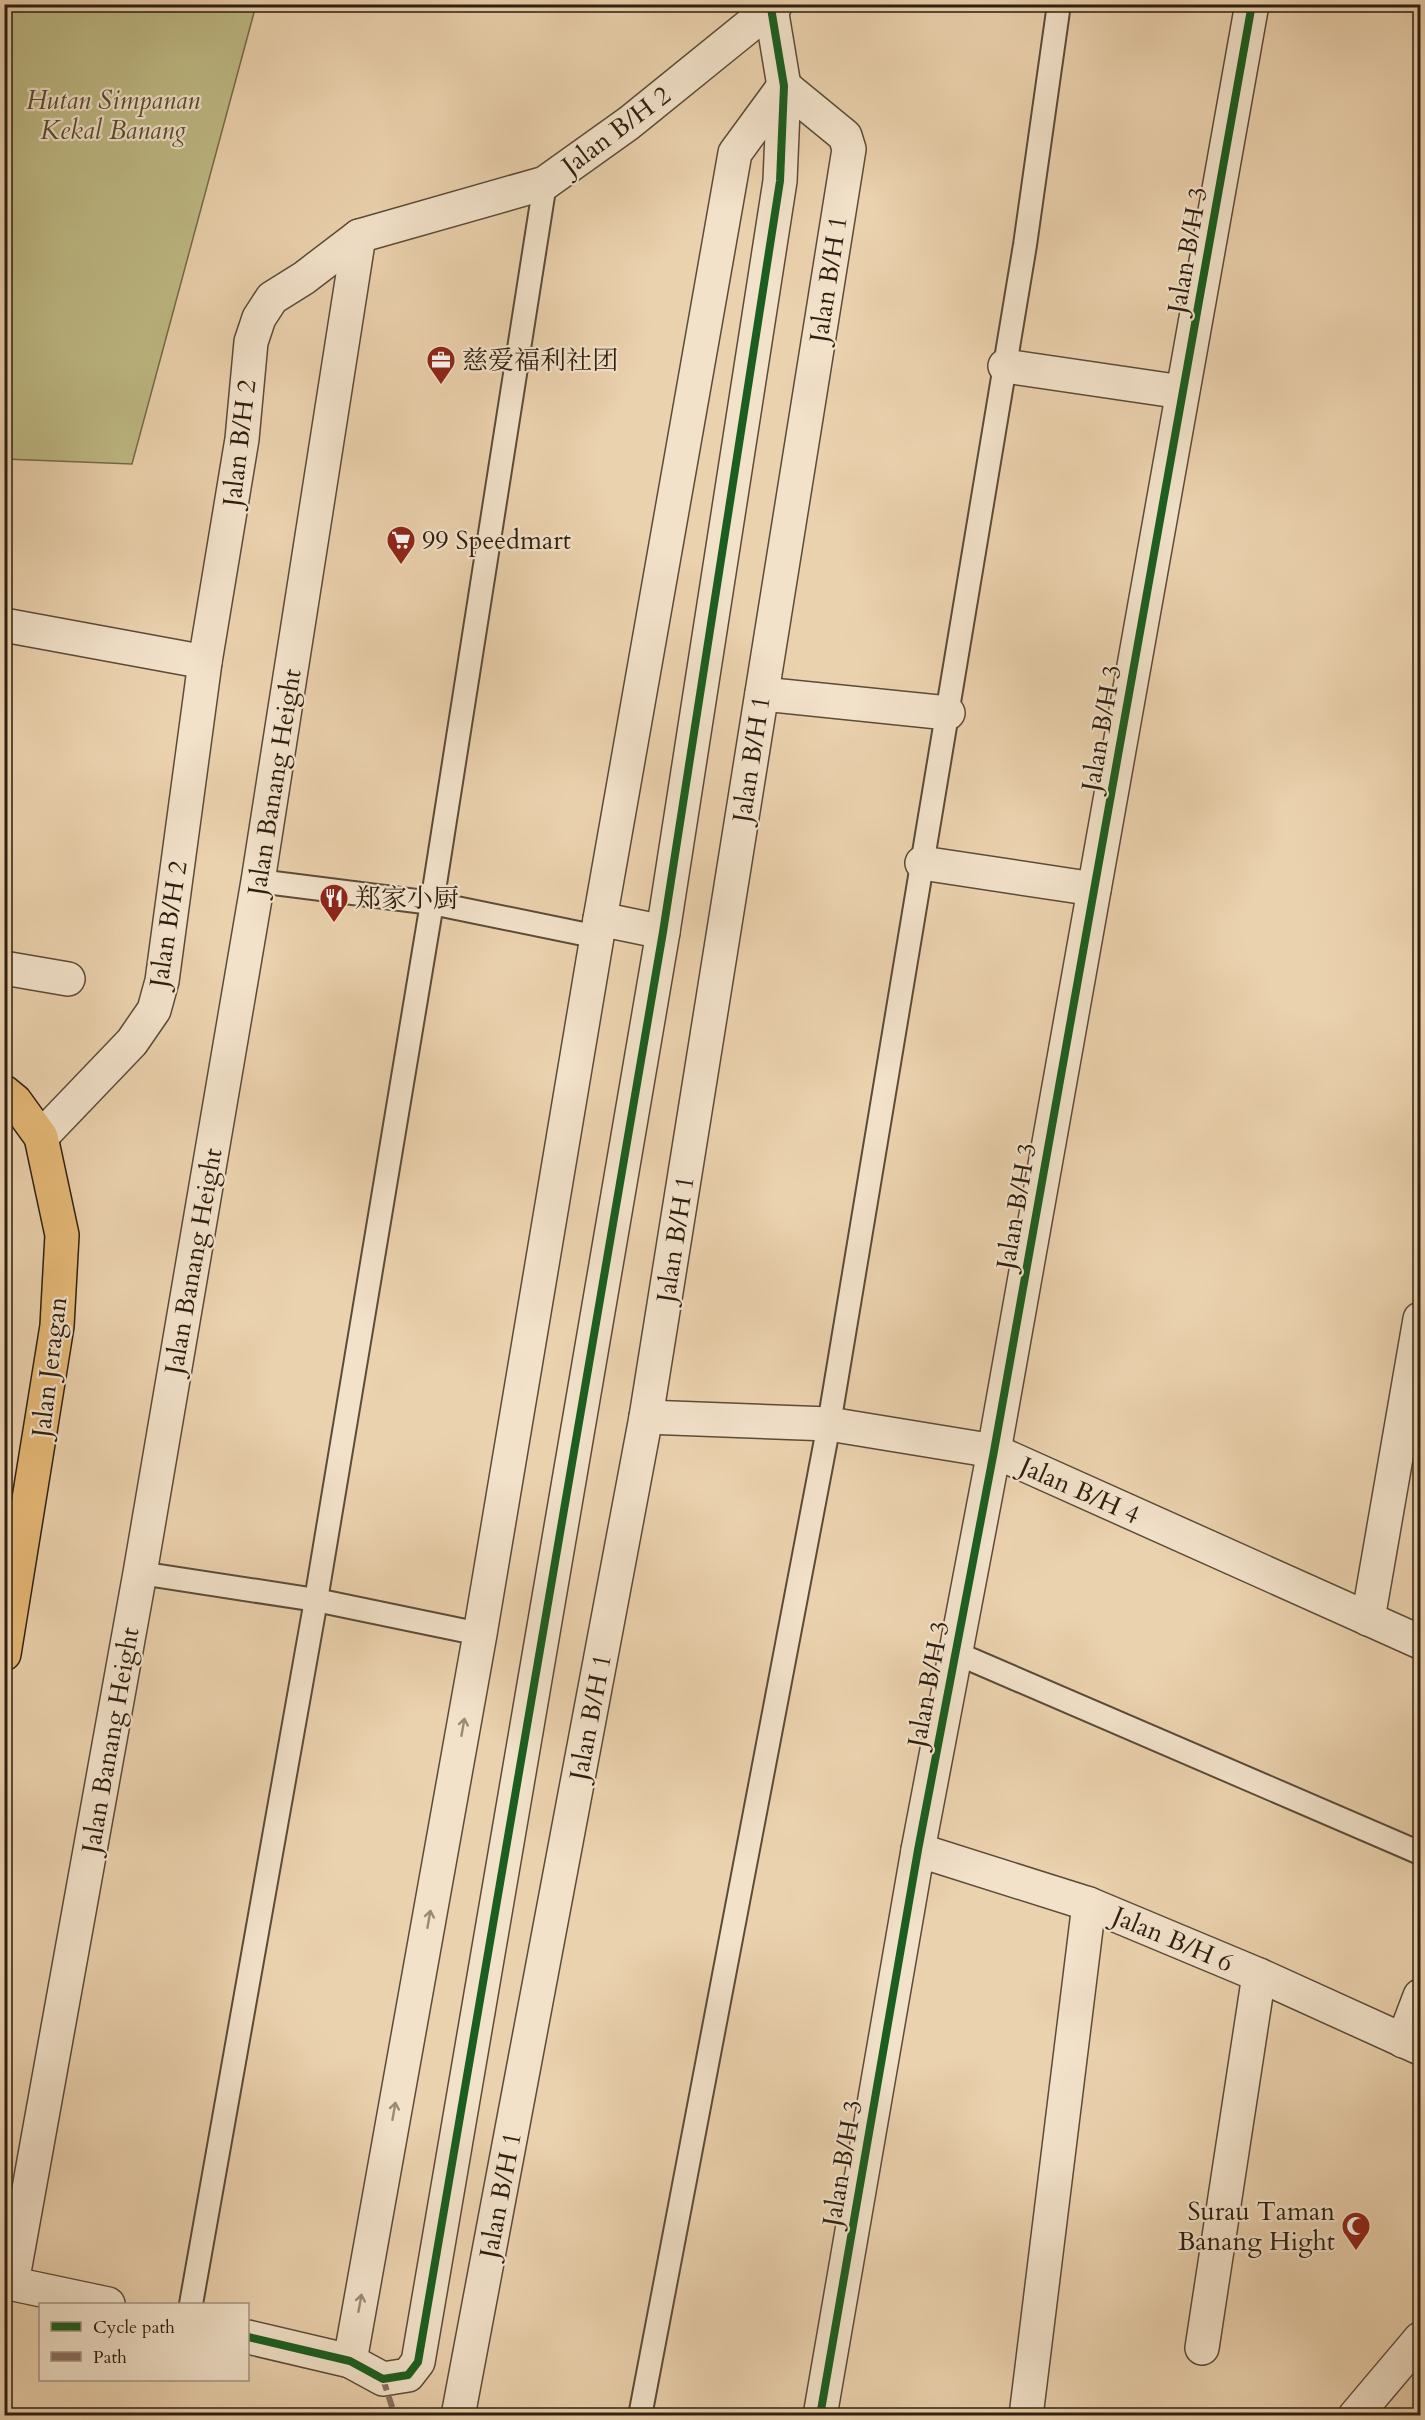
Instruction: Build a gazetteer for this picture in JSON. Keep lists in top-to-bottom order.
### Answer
{
  "streets": {
    "main road": ["Jalan Jeragan"],
    "street": [
      "Jalan B/H 2",
      "Jalan B/H 3",
      "Jalan B/H 1",
      "Jalan Banang Height",
      "Jalan B/H 4",
      "Jalan B/H 6"
    ]
  },
  "crossings": [
    ["Jalan B/H 2", "Jalan Banang Height"],
    ["Jalan B/H 2", "Jalan Jeragan"],
    ["Jalan B/H 3", "Jalan B/H 4"],
    ["Jalan B/H 3", "Jalan B/H 6"],
    ["Jalan B/H 1", "Jalan B/H 4"]
  ],
  "parks": ["Hutan Simpanan Kekal Banang"],
  "places": {
    "office": ["慈爱福利社团"],
    "supermarket": ["99 Speedmart"],
    "restaurant": ["郑家小厨"],
    "mosque": ["Surau Taman Banang Hight"]
  },
  "legend": ["Cycle path", "Path"]
}
